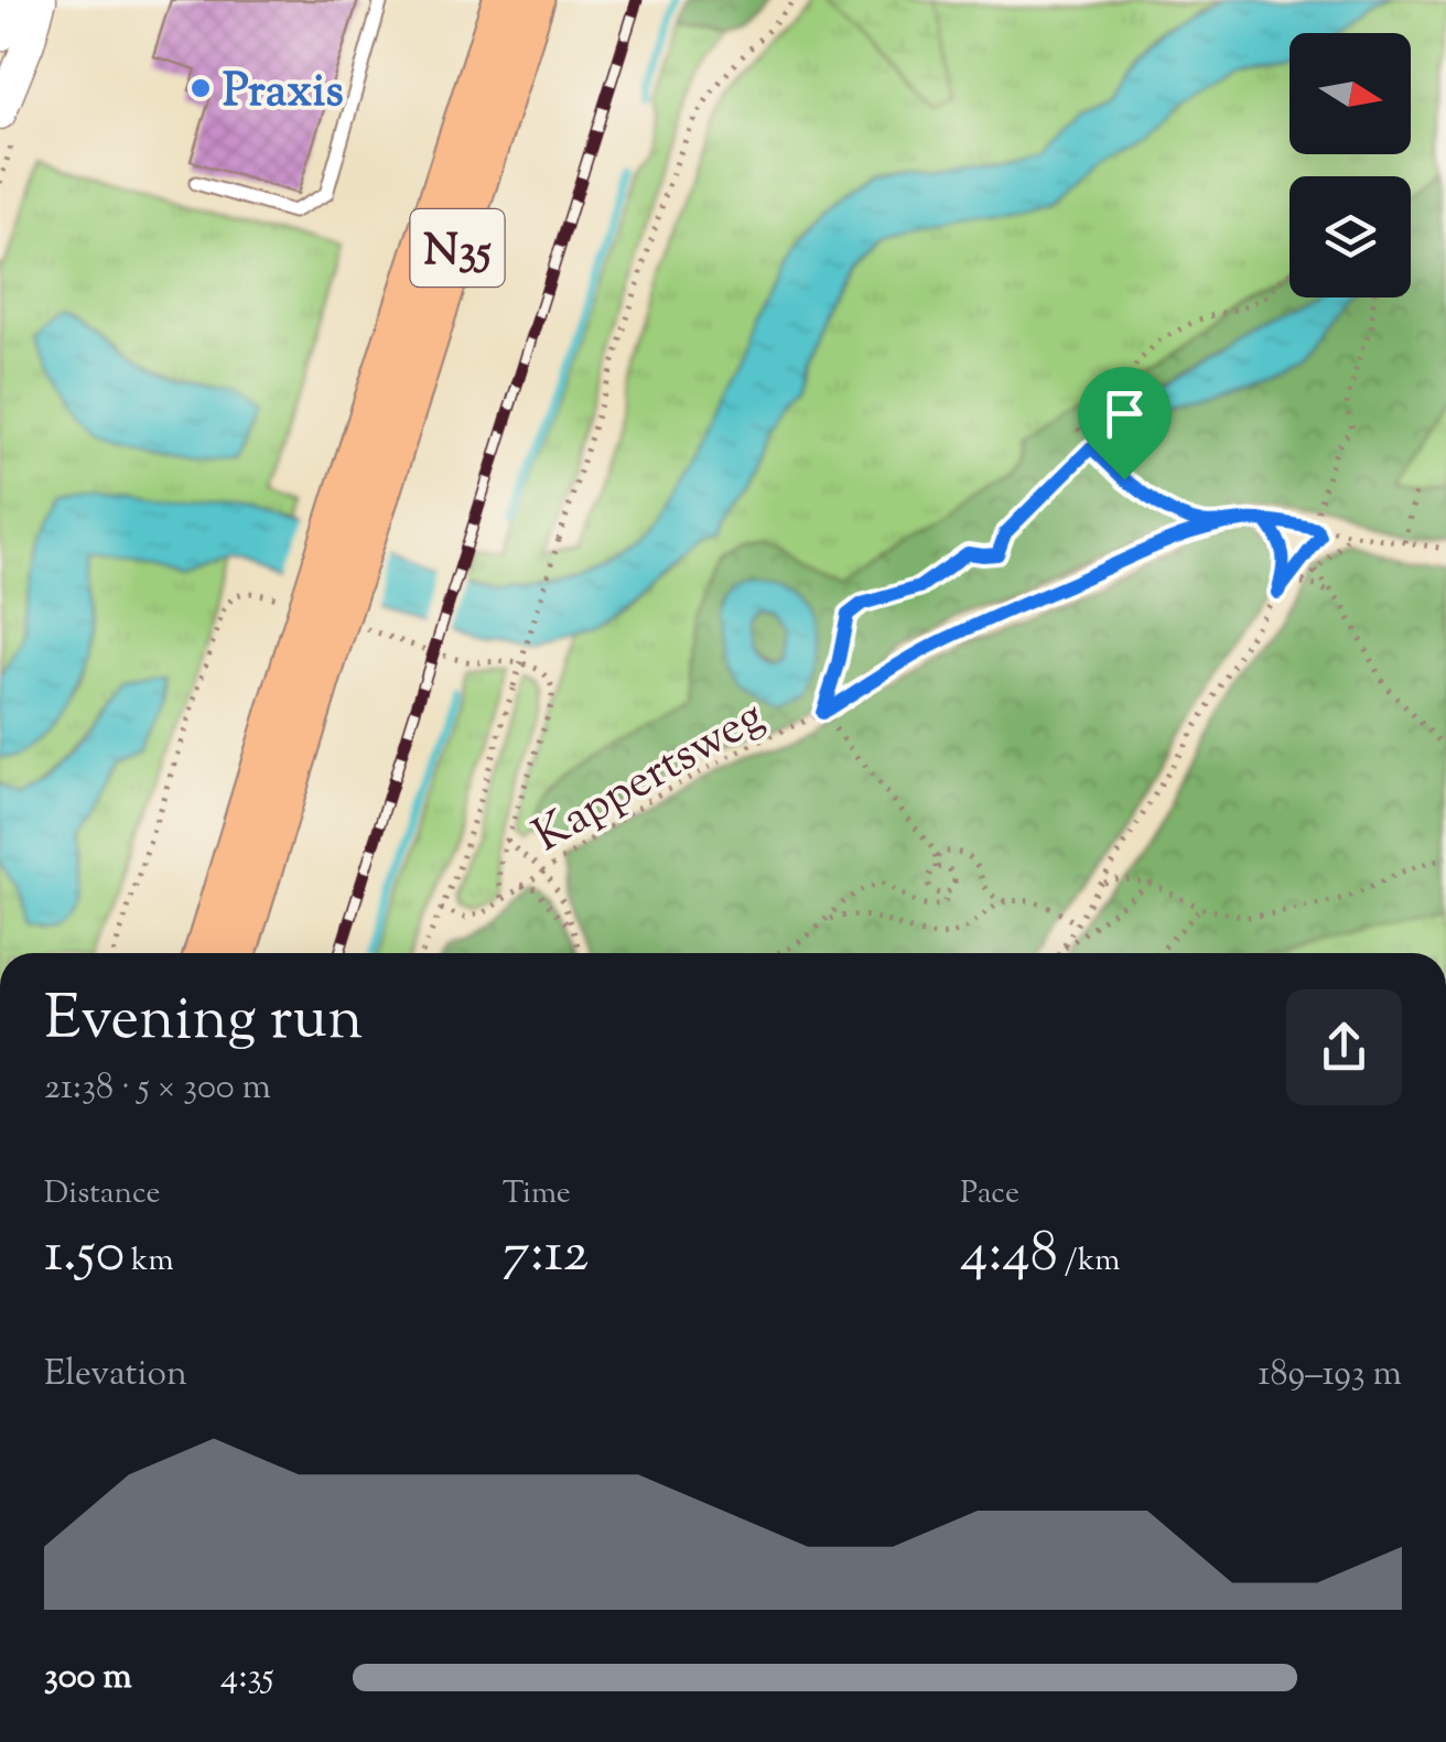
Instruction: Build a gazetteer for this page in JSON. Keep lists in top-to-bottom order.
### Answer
{
  "streets": {
    "main road": ["N35"],
    "path": ["Kappertsweg"]
  },
  "places": ["Praxis"],
  "north": "right",
  "page": {
    "heading": ["Evening run", "21:38 · 5 × 300 m"],
    "stats": [
      ["Distance", "1.50 km"],
      ["Time", "7:12"],
      ["Pace", "4:48 /km"]
    ],
    "chart": ["Elevation", "189–193 m"],
    "list": [
      {
        "name": "300 m",
        "note": "4:35"
      }
    ]
  }
}
